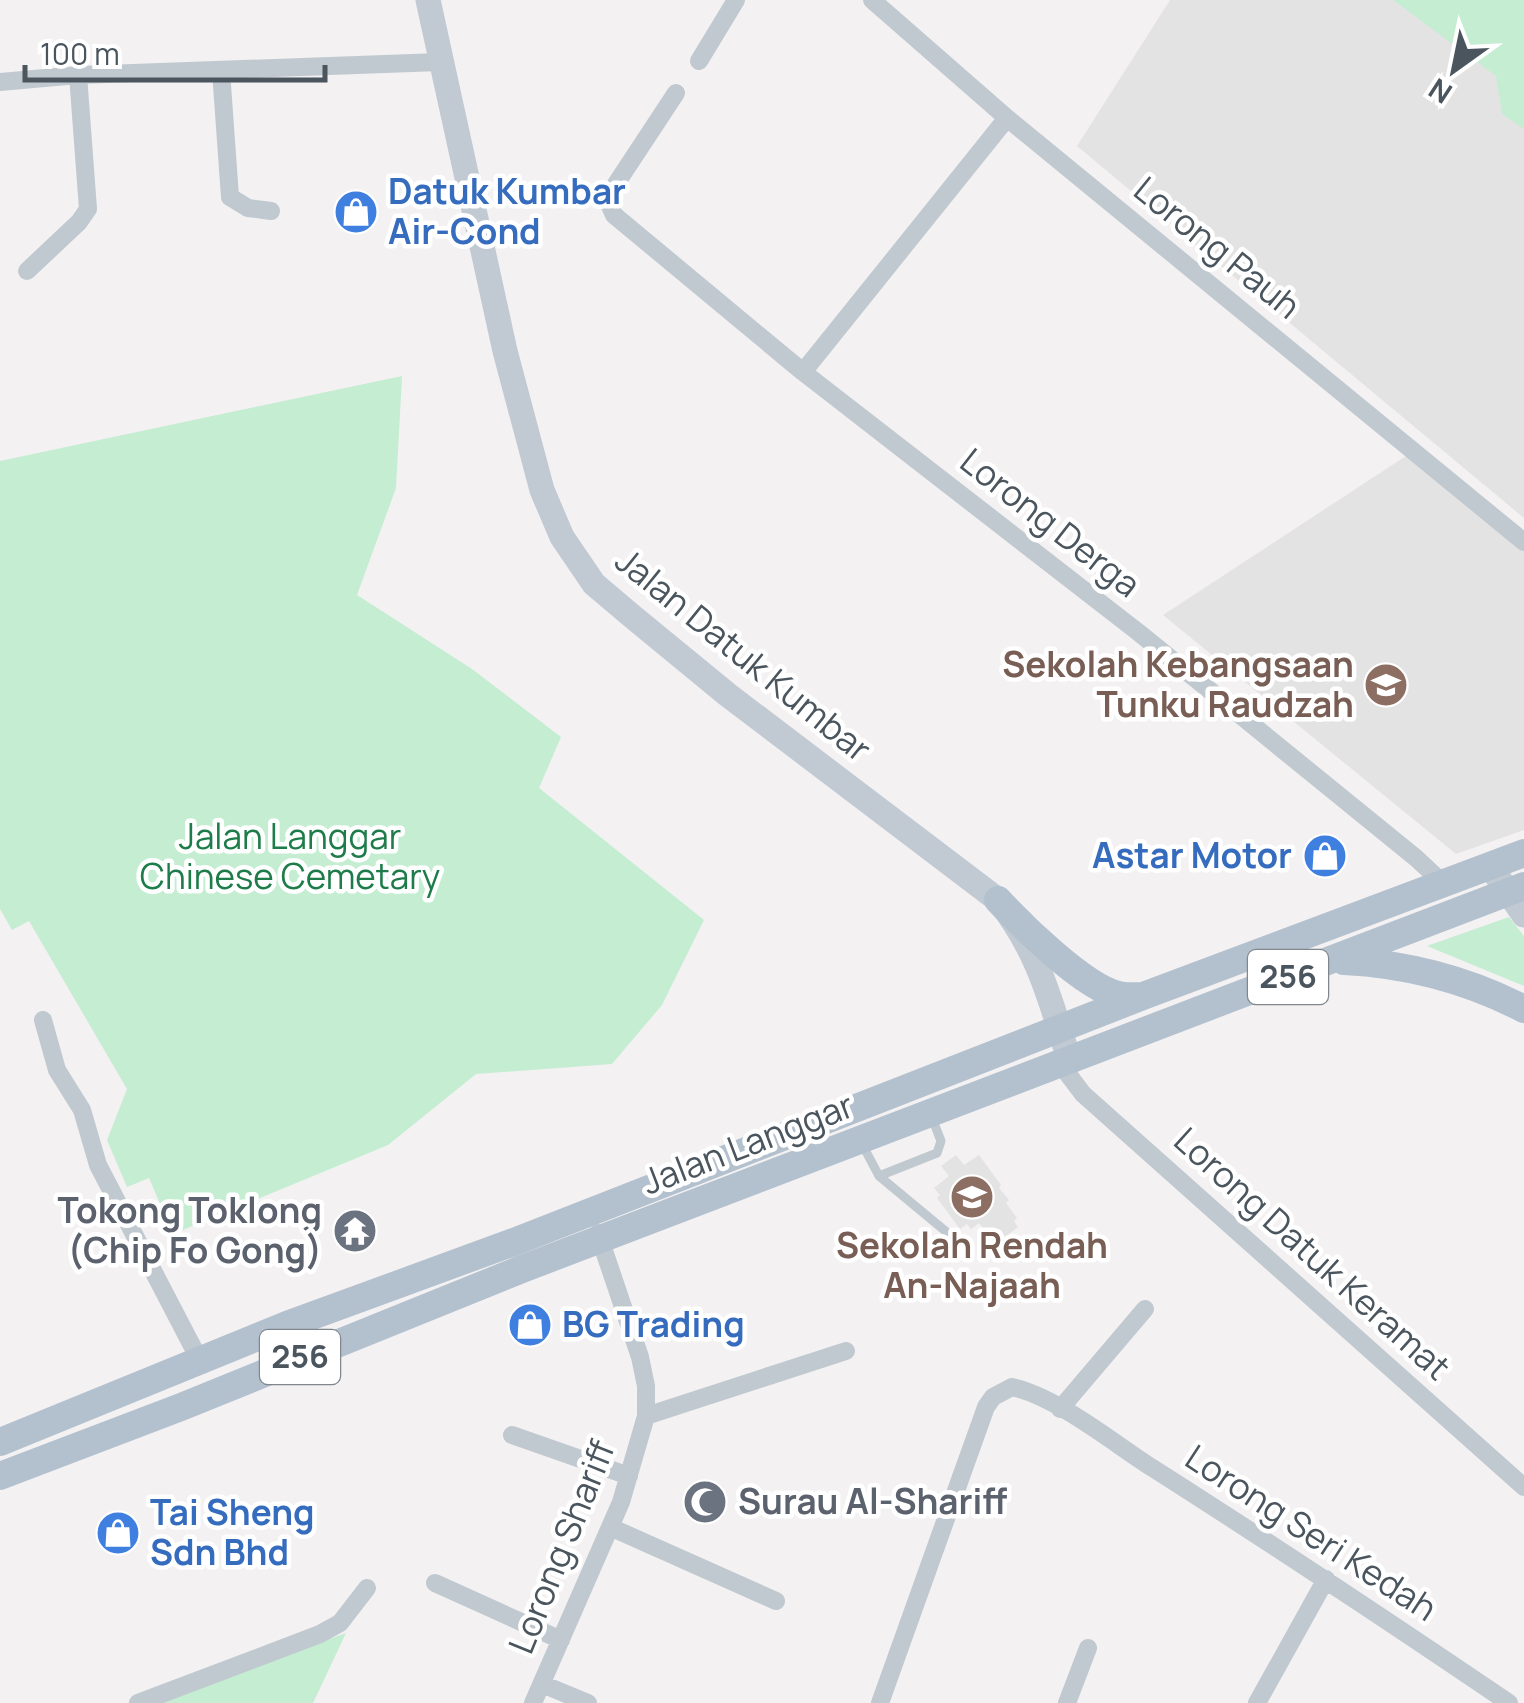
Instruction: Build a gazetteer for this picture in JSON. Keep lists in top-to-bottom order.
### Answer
{
  "streets": {
    "main road": ["Jalan Datuk Kumbar", "256", "Jalan Langgar"],
    "street": [
      "Lorong Pauh",
      "Lorong Derga",
      "Lorong Datuk Keramat",
      "Lorong Seri Kedah",
      "Lorong Shariff"
    ]
  },
  "crossings": [
    ["Lorong Derga", "Jalan Langgar"],
    ["Jalan Datuk Kumbar", "Jalan Langgar"],
    ["Jalan Datuk Kumbar", "Lorong Datuk Keramat"],
    ["Jalan Langgar", "Lorong Datuk Keramat"],
    ["Jalan Langgar", "Lorong Shariff"]
  ],
  "parks": ["Jalan Langgar Chinese Cemetary"],
  "places": {
    "shop": [
      "Datuk Kumbar Air-Cond",
      "Astar Motor",
      "BG Trading",
      "Tai Sheng Sdn Bhd"
    ],
    "school or university": ["Sekolah Kebangsaan Tunku Raudzah", "Sekolah Rendah An-Najaah"],
    "temple": ["Tokong Toklong (Chip Fo Gong)"],
    "mosque": ["Surau Al-Shariff"]
  },
  "scale_bar": "100 m",
  "north": "bottom left"
}
